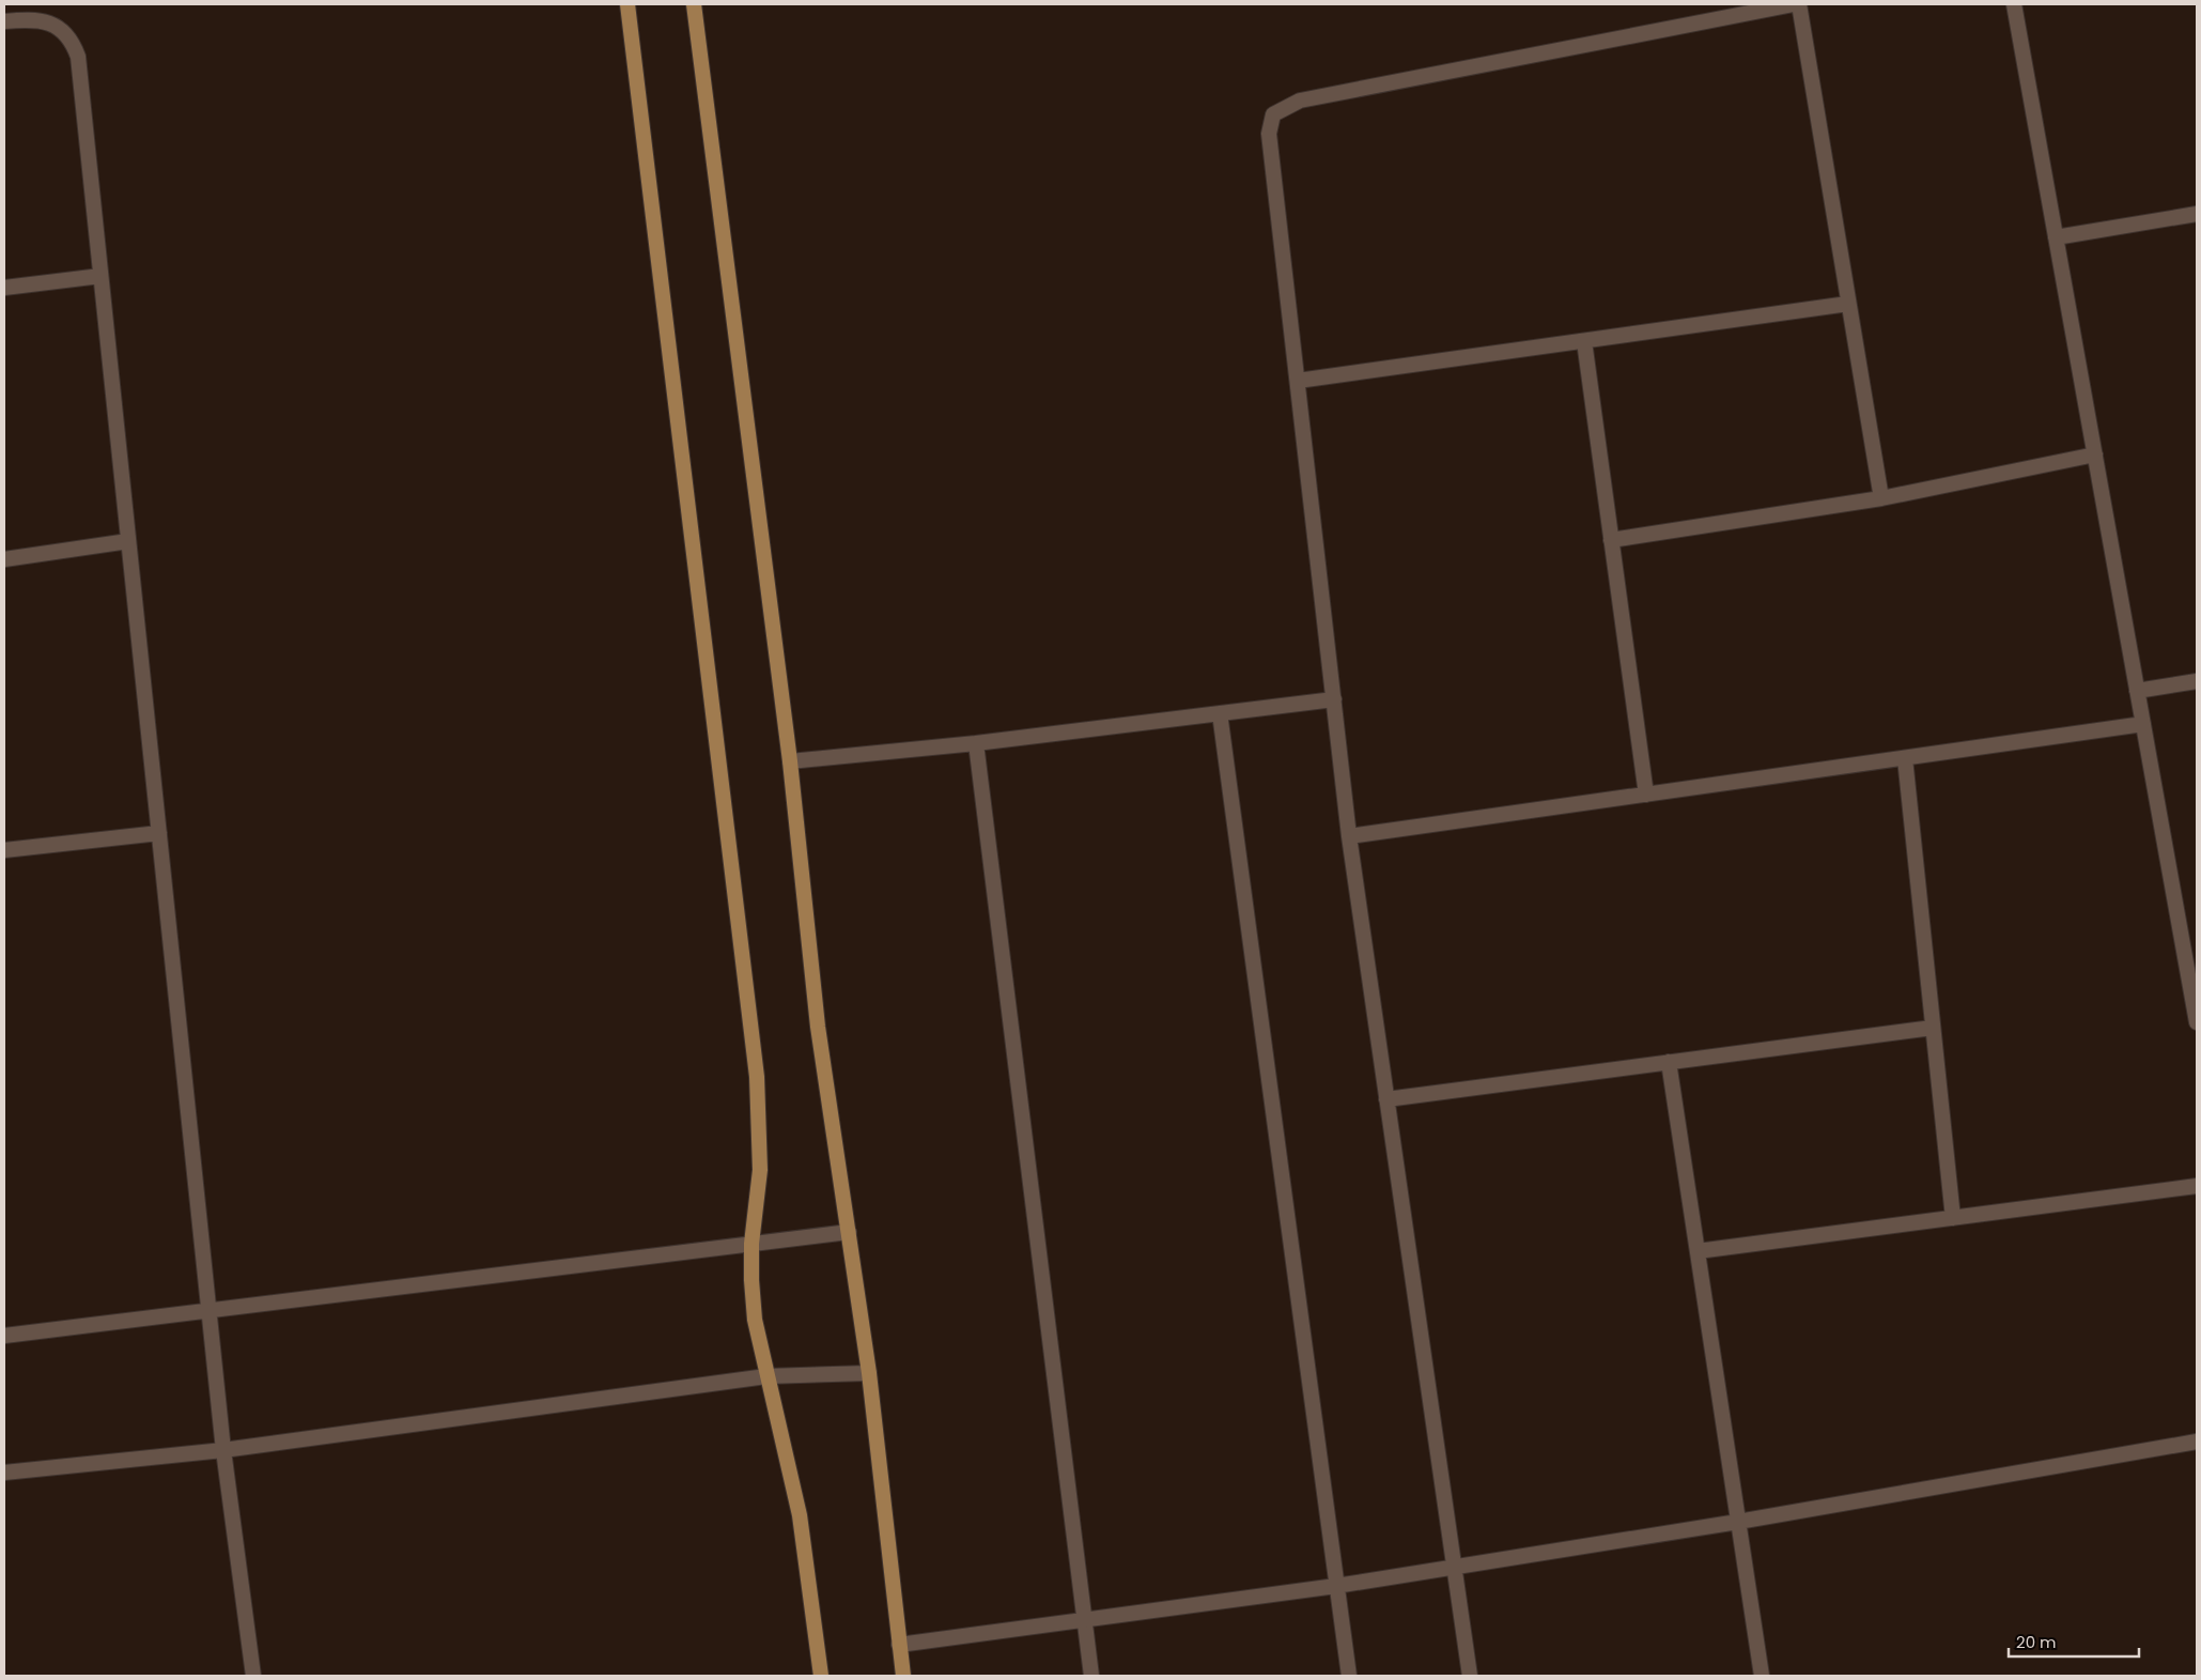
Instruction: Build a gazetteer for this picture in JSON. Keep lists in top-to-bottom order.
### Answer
{
  "scale_bar": "20 m"
}
